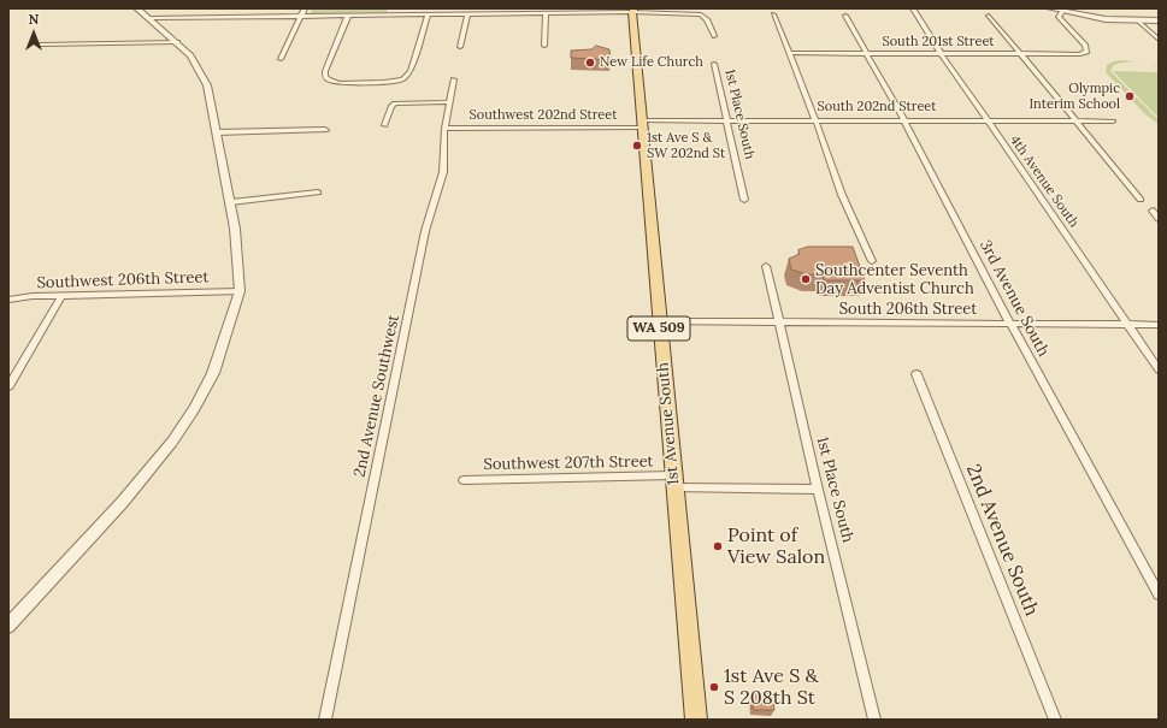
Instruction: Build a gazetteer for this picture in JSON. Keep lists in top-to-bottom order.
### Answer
{
  "streets": {
    "main road": ["WA 509", "1st Avenue South"],
    "street": [
      "South 201st Street",
      "South 202nd Street",
      "1st Place South",
      "Southwest 202nd Street",
      "4th Avenue South",
      "Southwest 206th Street",
      "3rd Avenue South",
      "South 206th Street",
      "2nd Avenue Southwest",
      "Southwest 207th Street",
      "2nd Avenue South"
    ]
  },
  "crossings": [
    ["South 201st Street", "4th Avenue South"],
    ["South 201st Street", "3rd Avenue South"],
    ["South 202nd Street", "1st Place South"],
    ["South 202nd Street", "Southwest 202nd Street"],
    ["South 202nd Street", "4th Avenue South"],
    ["South 202nd Street", "3rd Avenue South"],
    ["South 202nd Street", "1st Avenue South"],
    ["1st Place South", "South 206th Street"],
    ["1st Place South", "Southwest 207th Street"],
    ["Southwest 202nd Street", "2nd Avenue Southwest"],
    ["Southwest 202nd Street", "1st Avenue South"],
    ["4th Avenue South", "South 206th Street"],
    ["3rd Avenue South", "South 206th Street"],
    ["South 206th Street", "1st Avenue South"],
    ["1st Avenue South", "Southwest 207th Street"]
  ],
  "places": [
    "New Life Church",
    "Olympic Interim School",
    "1st Ave S & SW 202nd St",
    "Southcenter Seventh Day Adventist Church",
    "Point of View Salon",
    "1st Ave S & S 208th St"
  ],
  "north": "top"
}
